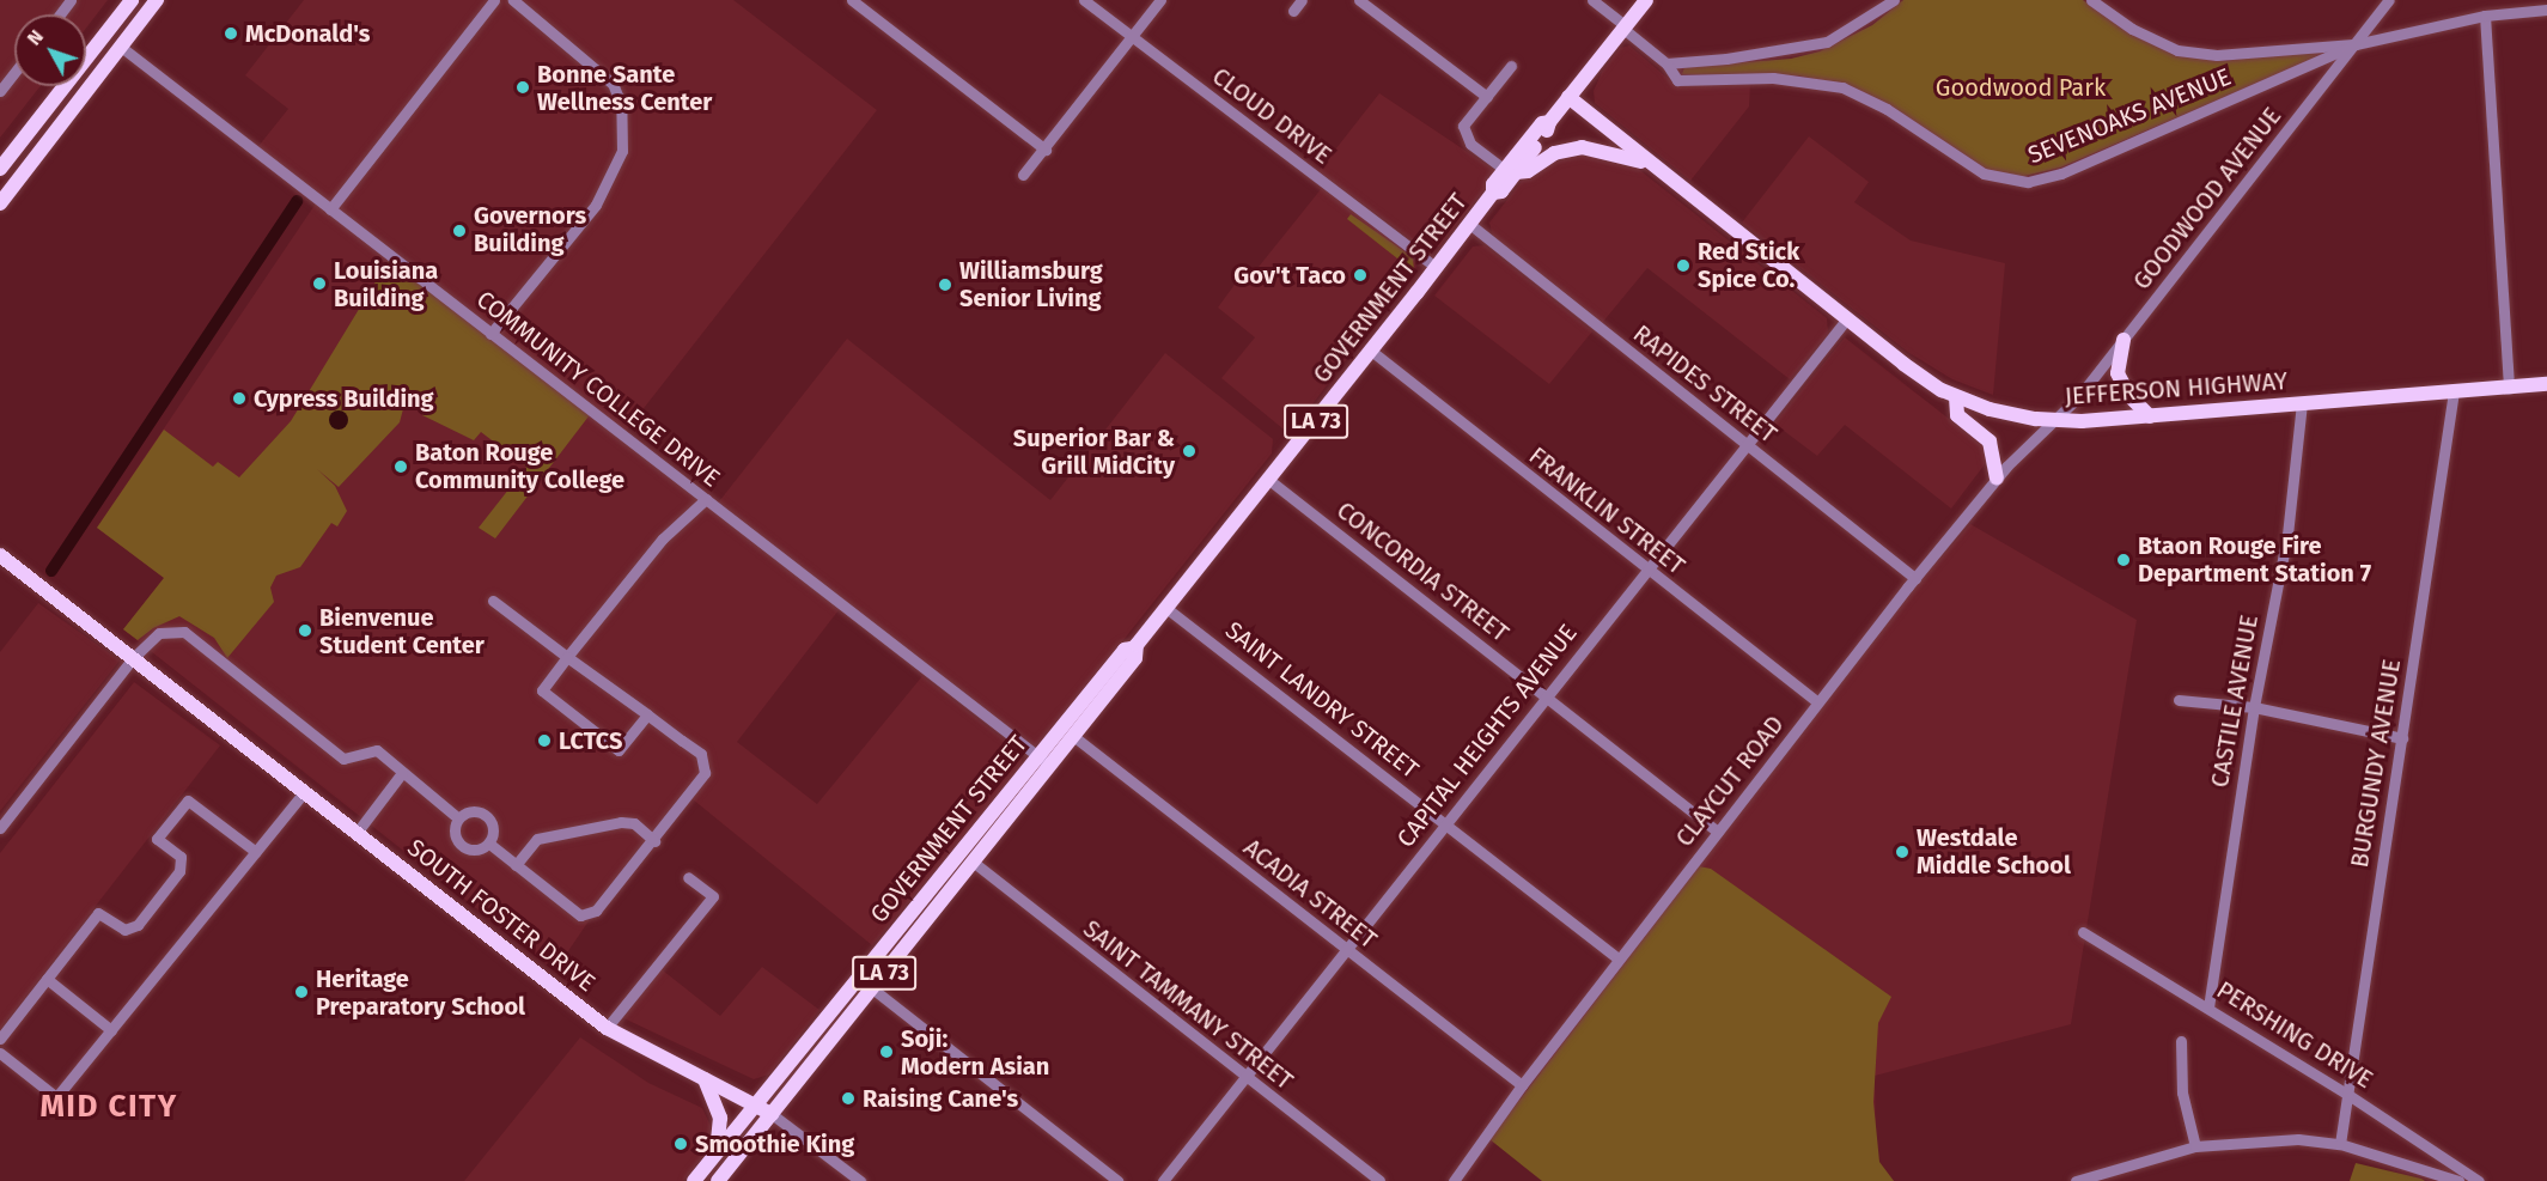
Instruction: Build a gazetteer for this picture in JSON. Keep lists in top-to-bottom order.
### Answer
{
  "streets": {
    "main road": [
      "GOVERNMENT STREET",
      "JEFFERSON HIGHWAY",
      "LA 73",
      "SOUTH FOSTER DRIVE"
    ],
    "street": [
      "CLOUD DRIVE",
      "SEVENOAKS AVENUE",
      "GOODWOOD AVENUE",
      "RAPIDES STREET",
      "COMMUNITY COLLEGE DRIVE",
      "FRANKLIN STREET",
      "CONCORDIA STREET",
      "SAINT LANDRY STREET",
      "CASTILE AVENUE",
      "CAPITAL HEIGHTS AVENUE",
      "BURGUNDY AVENUE",
      "CLAYCUT ROAD",
      "ACADIA STREET",
      "SAINT TAMMANY STREET",
      "PERSHING DRIVE"
    ]
  },
  "crossings": [
    ["CLOUD DRIVE", "GOVERNMENT STREET"],
    ["SEVENOAKS AVENUE", "GOODWOOD AVENUE"],
    ["SEVENOAKS AVENUE", "GOVERNMENT STREET"],
    ["GOODWOOD AVENUE", "JEFFERSON HIGHWAY"],
    ["GOODWOOD AVENUE", "CLAYCUT ROAD"],
    ["GOVERNMENT STREET", "RAPIDES STREET"],
    ["GOVERNMENT STREET", "COMMUNITY COLLEGE DRIVE"],
    ["GOVERNMENT STREET", "JEFFERSON HIGHWAY"],
    ["GOVERNMENT STREET", "FRANKLIN STREET"],
    ["GOVERNMENT STREET", "CONCORDIA STREET"],
    ["GOVERNMENT STREET", "SAINT LANDRY STREET"],
    ["GOVERNMENT STREET", "ACADIA STREET"],
    ["GOVERNMENT STREET", "SOUTH FOSTER DRIVE"],
    ["GOVERNMENT STREET", "SAINT TAMMANY STREET"],
    ["RAPIDES STREET", "CAPITAL HEIGHTS AVENUE"],
    ["RAPIDES STREET", "CLAYCUT ROAD"],
    ["JEFFERSON HIGHWAY", "CASTILE AVENUE"],
    ["JEFFERSON HIGHWAY", "CAPITAL HEIGHTS AVENUE"],
    ["JEFFERSON HIGHWAY", "BURGUNDY AVENUE"],
    ["JEFFERSON HIGHWAY", "CLAYCUT ROAD"],
    ["FRANKLIN STREET", "CAPITAL HEIGHTS AVENUE"],
    ["FRANKLIN STREET", "CLAYCUT ROAD"],
    ["CONCORDIA STREET", "CAPITAL HEIGHTS AVENUE"],
    ["CONCORDIA STREET", "CLAYCUT ROAD"],
    ["SAINT LANDRY STREET", "CAPITAL HEIGHTS AVENUE"],
    ["SAINT LANDRY STREET", "CLAYCUT ROAD"],
    ["CASTILE AVENUE", "PERSHING DRIVE"],
    ["CAPITAL HEIGHTS AVENUE", "ACADIA STREET"],
    ["CAPITAL HEIGHTS AVENUE", "SAINT TAMMANY STREET"],
    ["BURGUNDY AVENUE", "PERSHING DRIVE"],
    ["CLAYCUT ROAD", "ACADIA STREET"]
  ],
  "districts": ["MID CITY"],
  "parks": ["Goodwood Park"],
  "places": [
    "McDonald's",
    "Bonne Sante Wellness Center",
    "Governors Building",
    "Red Stick Spice Co.",
    "Gov't Taco",
    "Louisiana Building",
    "Williamsburg Senior Living",
    "Cypress Building",
    "Superior Bar & Grill MidCity",
    "Baton Rouge Community College",
    "Btaon Rouge Fire Department Station 7",
    "Bienvenue Student Center",
    "LCTCS",
    "Westdale Middle School",
    "Heritage Preparatory School",
    "Soji: Modern Asian",
    "Raising Cane's",
    "Smoothie King"
  ],
  "north": "top left"
}
